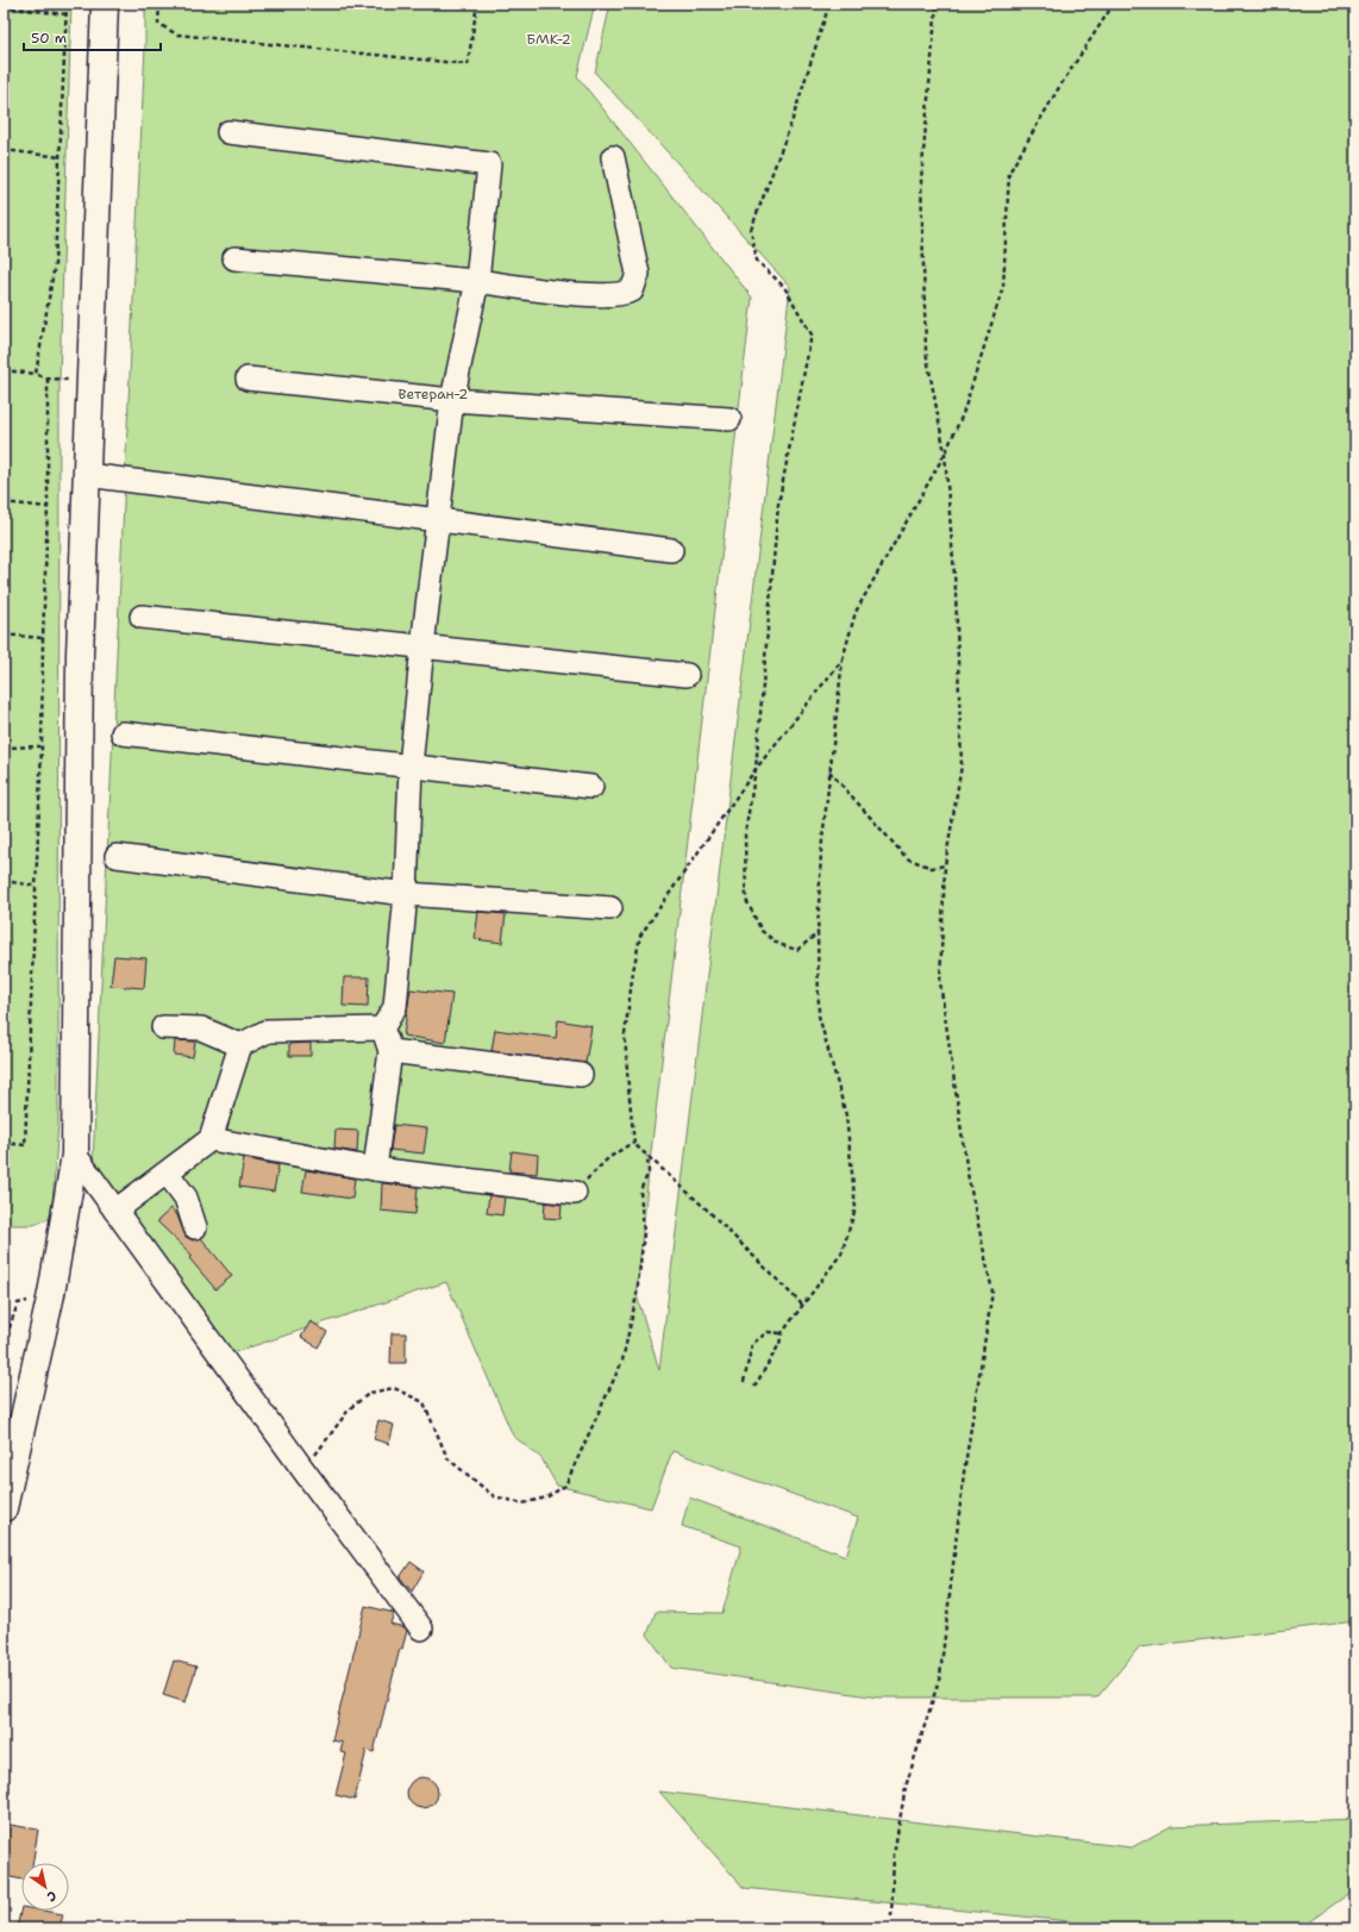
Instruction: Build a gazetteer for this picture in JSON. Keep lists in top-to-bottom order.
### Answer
{
  "parks": ["БМК-2", "Ветеран-2"],
  "scale_bar": "50 m",
  "north": "bottom right"
}
